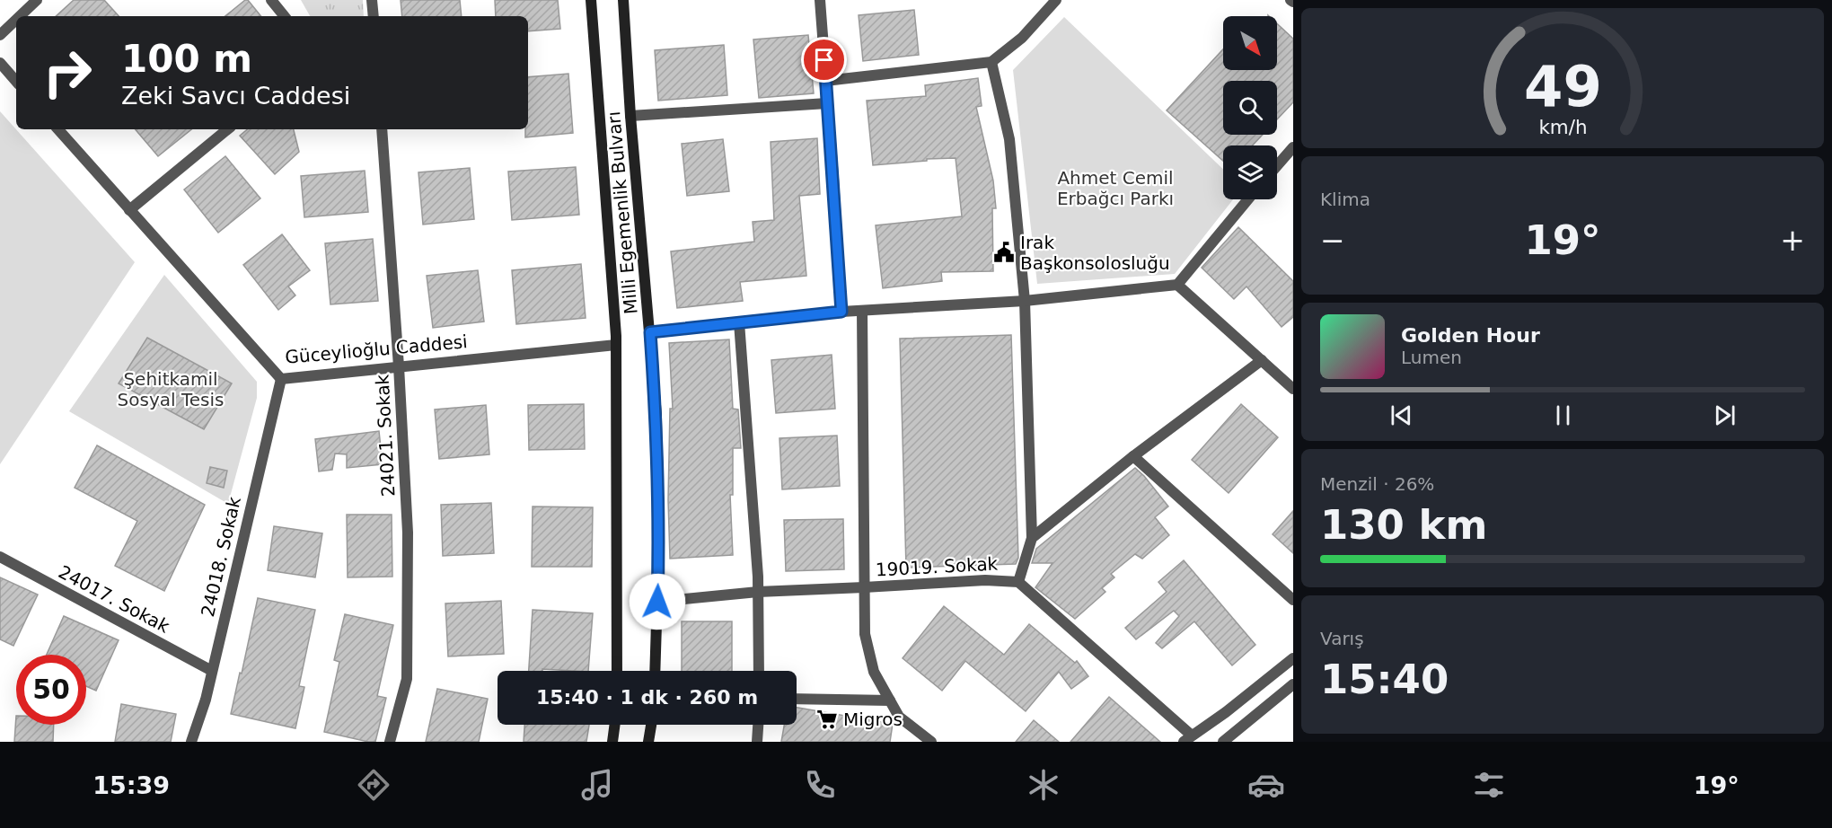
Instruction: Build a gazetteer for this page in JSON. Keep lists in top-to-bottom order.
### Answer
{
  "streets": {
    "main road": ["Milli Egemenlik Bulvarı"],
    "street": [
      "Güceylioğlu Caddesi",
      "24021. Sokak",
      "24018. Sokak",
      "19019. Sokak",
      "24017. Sokak"
    ]
  },
  "crossings": [
    ["Milli Egemenlik Bulvarı", "Güceylioğlu Caddesi"],
    ["Milli Egemenlik Bulvarı", "19019. Sokak"],
    ["Güceylioğlu Caddesi", "24021. Sokak"],
    ["Güceylioğlu Caddesi", "24018. Sokak"],
    ["24018. Sokak", "24017. Sokak"]
  ],
  "parks": ["Ahmet Cemil Erbağcı Parkı", "Şehitkamil Sosyal Tesis"],
  "places": {
    "public building": ["Irak Başkonsolosluğu"],
    "supermarket": ["Migros"]
  },
  "north": "bottom right",
  "page": {
    "turn": ["100 m", "Zeki Savcı Caddesi"],
    "tile": [
      "Klima",
      ["Menzil · 26%", "130 km"],
      ["Varış", "15:40"]
    ],
    "heat": ["−", "19°", "+"],
    "song": ["Golden Hour", "Lumen"],
    "limit": "50",
    "trip": "15:40 · 1 dk · 260 m",
    "tabs": ["15:39", "19°"],
    "gauge": ["49", "km/h"]
  }
}
